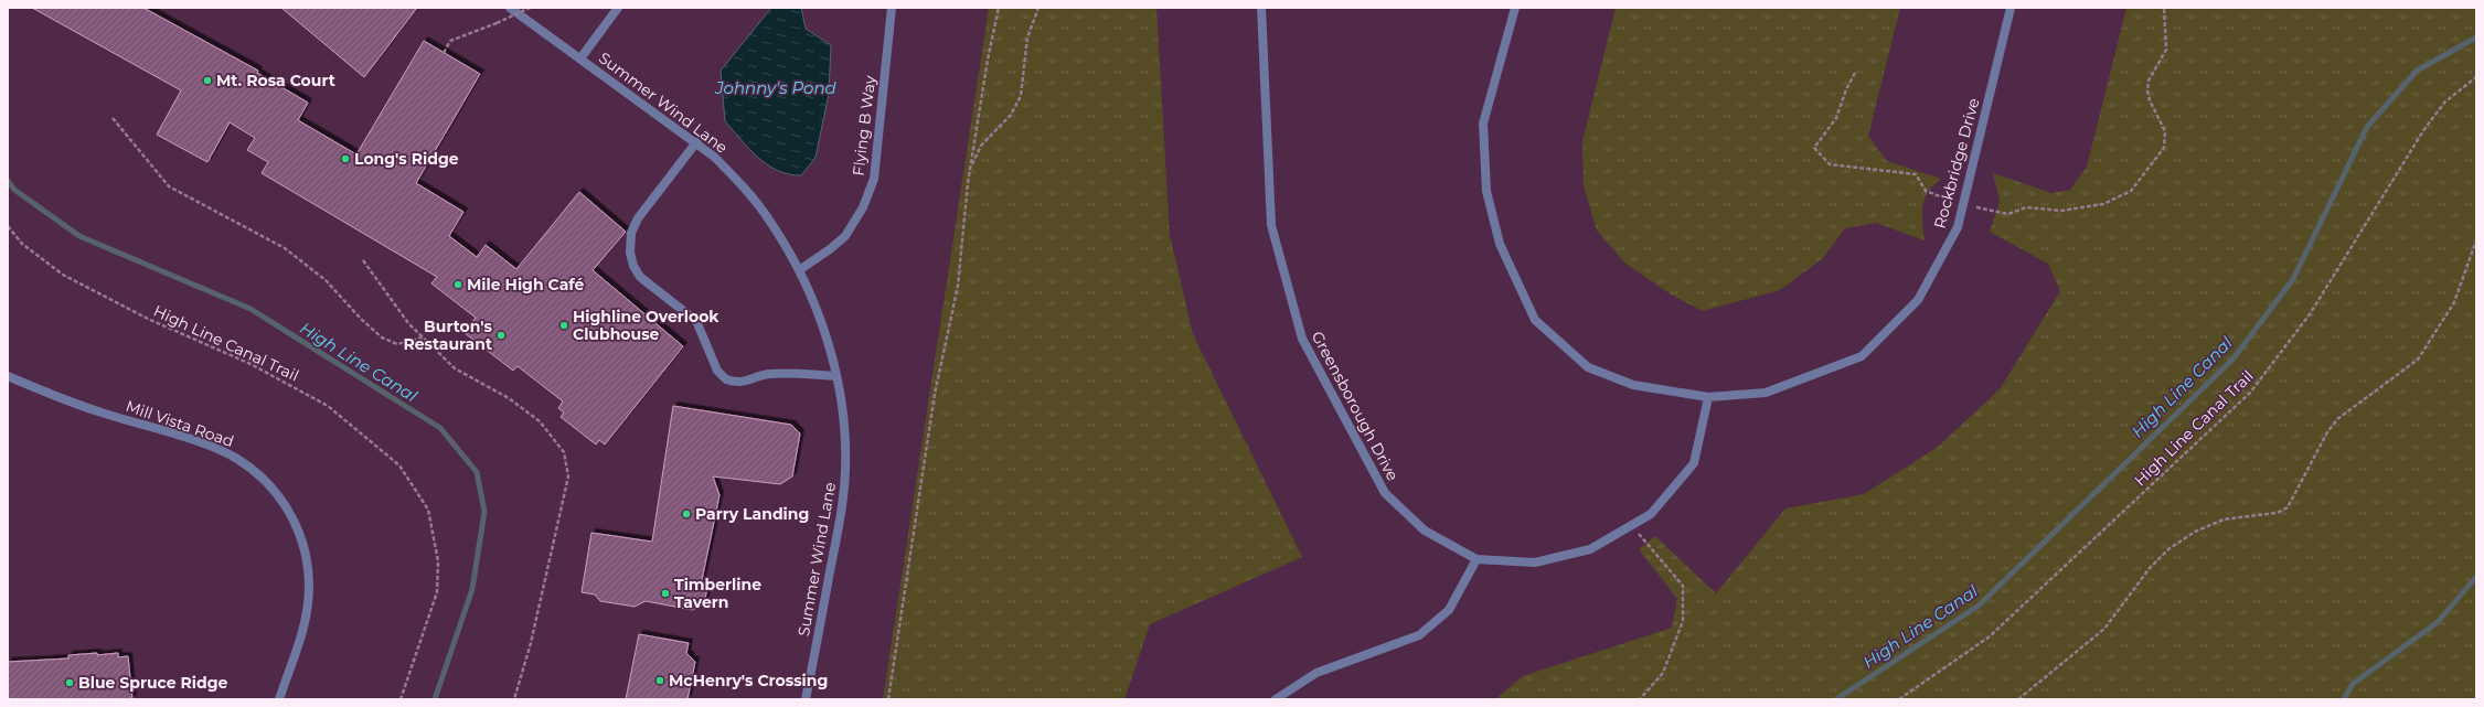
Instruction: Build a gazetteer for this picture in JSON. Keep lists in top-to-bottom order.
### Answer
{
  "streets": {
    "street": [
      "Summer Wind Lane",
      "Flying B Way",
      "Rockbridge Drive",
      "Greensborough Drive",
      "Mill Vista Road"
    ],
    "path": ["High Line Canal Trail"]
  },
  "crossings": [
    ["Summer Wind Lane", "Flying B Way"],
    ["Rockbridge Drive", "Greensborough Drive"]
  ],
  "water": ["Johnny's Pond", "High Line Canal"],
  "places": [
    "Mt. Rosa Court",
    "Long's Ridge",
    "Mile High Café",
    "Highline Overlook Clubhouse",
    "Burton's Restaurant",
    "Parry Landing",
    "Timberline Tavern",
    "McHenry's Crossing",
    "Blue Spruce Ridge"
  ]
}
